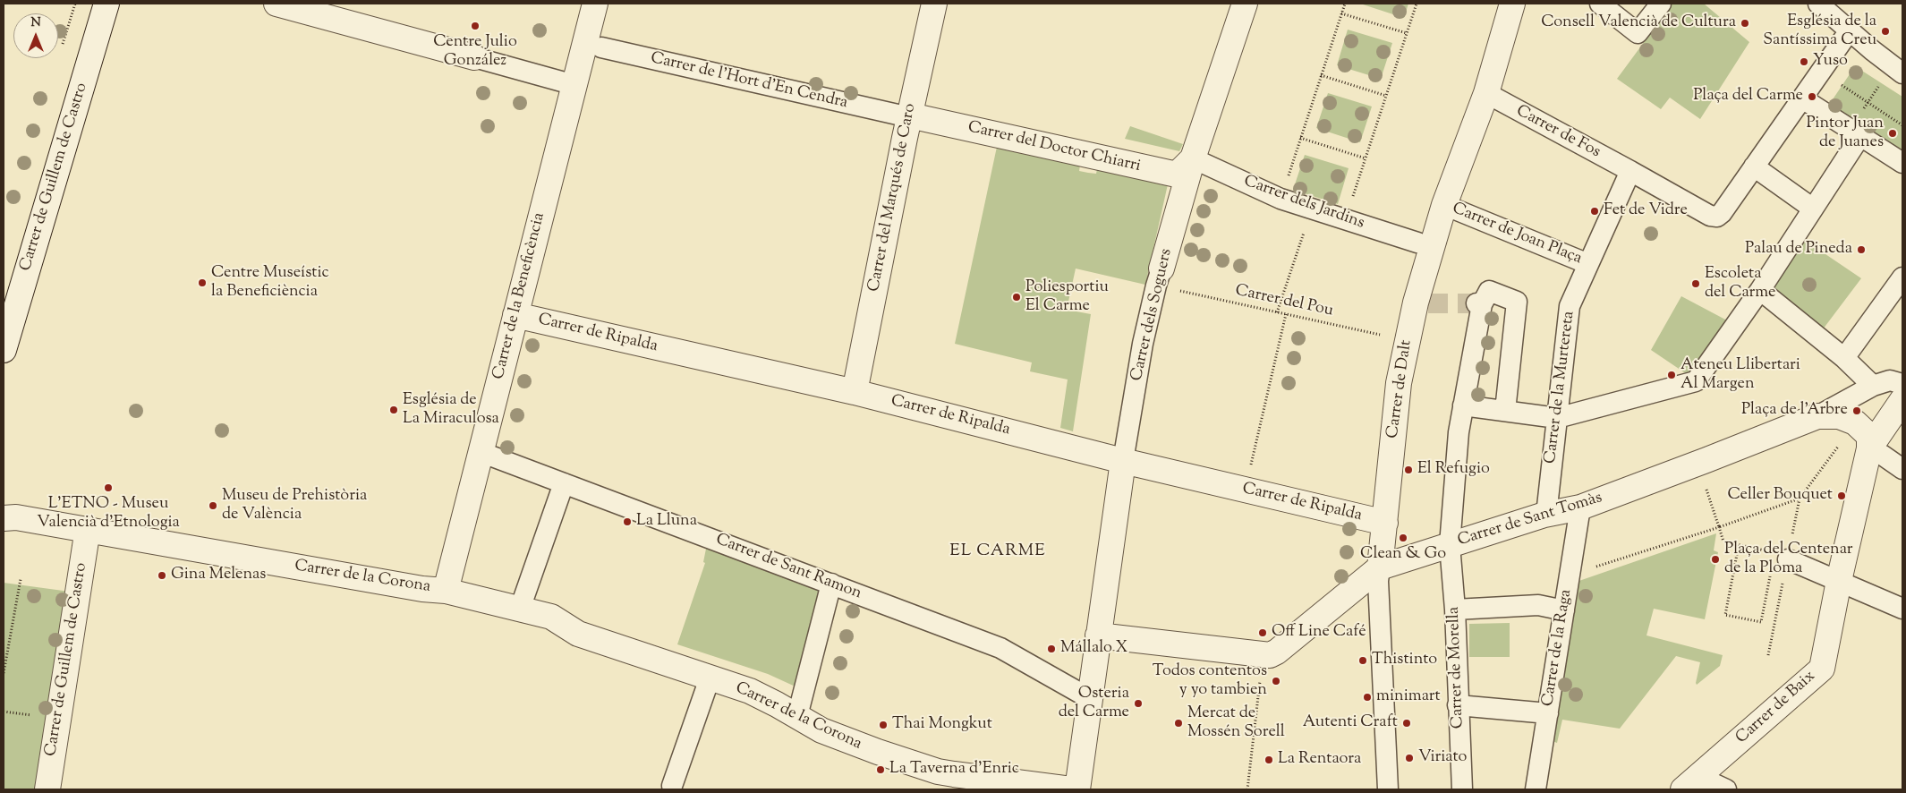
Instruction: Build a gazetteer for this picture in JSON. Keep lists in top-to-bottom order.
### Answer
{
  "streets": {
    "street": [
      "Carrer de l'Hort d'En Cendra",
      "Carrer de Fos",
      "Carrer del Doctor Chiarri",
      "Carrer de Guillem de Castro",
      "Carrer del Marqués de Caro",
      "Carrer dels Jardins",
      "Carrer de Joan Plaça",
      "Carrer de la Beneficència",
      "Carrer dels Soguers",
      "Carrer de Ripalda",
      "Carrer de la Murtereta",
      "Carrer de Dalt",
      "Carrer de Sant Tomàs",
      "Carrer de Sant Ramon",
      "Carrer de la Corona",
      "Carrer de la Raga",
      "Carrer de Morella",
      "Carrer de Baix"
    ],
    "path": ["Carrer del Pou"]
  },
  "crossings": [
    ["Carrer de l'Hort d'En Cendra", "Carrer del Doctor Chiarri"],
    ["Carrer de l'Hort d'En Cendra", "Carrer del Marqués de Caro"],
    ["Carrer de Fos", "Carrer de la Murtereta"],
    ["Carrer de Fos", "Carrer de Dalt"],
    ["Carrer del Doctor Chiarri", "Carrer del Marqués de Caro"],
    ["Carrer del Doctor Chiarri", "Carrer dels Jardins"],
    ["Carrer del Doctor Chiarri", "Carrer dels Soguers"],
    ["Carrer de Guillem de Castro", "Carrer de la Corona"],
    ["Carrer del Marqués de Caro", "Carrer de Ripalda"],
    ["Carrer dels Jardins", "Carrer dels Soguers"],
    ["Carrer de Joan Plaça", "Carrer de la Murtereta"],
    ["Carrer de Joan Plaça", "Carrer de Dalt"],
    ["Carrer de la Beneficència", "Carrer de Ripalda"],
    ["Carrer de la Beneficència", "Carrer de Sant Ramon"],
    ["Carrer de la Beneficència", "Carrer de la Corona"],
    ["Carrer del Pou", "Carrer dels Soguers"],
    ["Carrer del Pou", "Carrer de Dalt"],
    ["Carrer dels Soguers", "Carrer de Ripalda"],
    ["Carrer dels Soguers", "Carrer de Sant Ramon"],
    ["Carrer de Ripalda", "Carrer de Dalt"],
    ["Carrer de la Murtereta", "Carrer de Sant Tomàs"],
    ["Carrer de Dalt", "Carrer de Sant Tomàs"],
    ["Carrer de Sant Tomàs", "Carrer de la Raga"],
    ["Carrer de Sant Tomàs", "Carrer de Morella"]
  ],
  "districts": ["EL CARME"],
  "places": [
    "Consell Valencià de Cultura",
    "Centre Julio González",
    "Església de la Santíssima Creu",
    "Yuso",
    "Plaça del Carme",
    "Pintor Juan de Juanes",
    "Fet de Vidre",
    "Palau de Pineda",
    "Centre Museístic la Beneficiència",
    "Escoleta del Carme",
    "Poliesportiu El Carme",
    "Ateneu Llibertari Al Margen",
    "Església de La Miraculosa",
    "Plaça de l'Arbre",
    "El Refugio",
    "L'ETNO - Museu Valencià d'Etnologia",
    "Celler Bouquet",
    "Museu de Prehistòria de València",
    "La Lluna",
    "Clean & Go",
    "Plaça del Centenar de la Ploma",
    "Gina Melenas",
    "Off Line Café",
    "Mállalo X",
    "Thistinto",
    "Todos contentos y yo tambien",
    "minimart",
    "Osteria del Carme",
    "Mercat de Mossén Sorell",
    "Autenti Craft",
    "Thai Mongkut",
    "Viriato",
    "La Rentaora",
    "La Taverna d'Enric"
  ],
  "north": "top"
}
